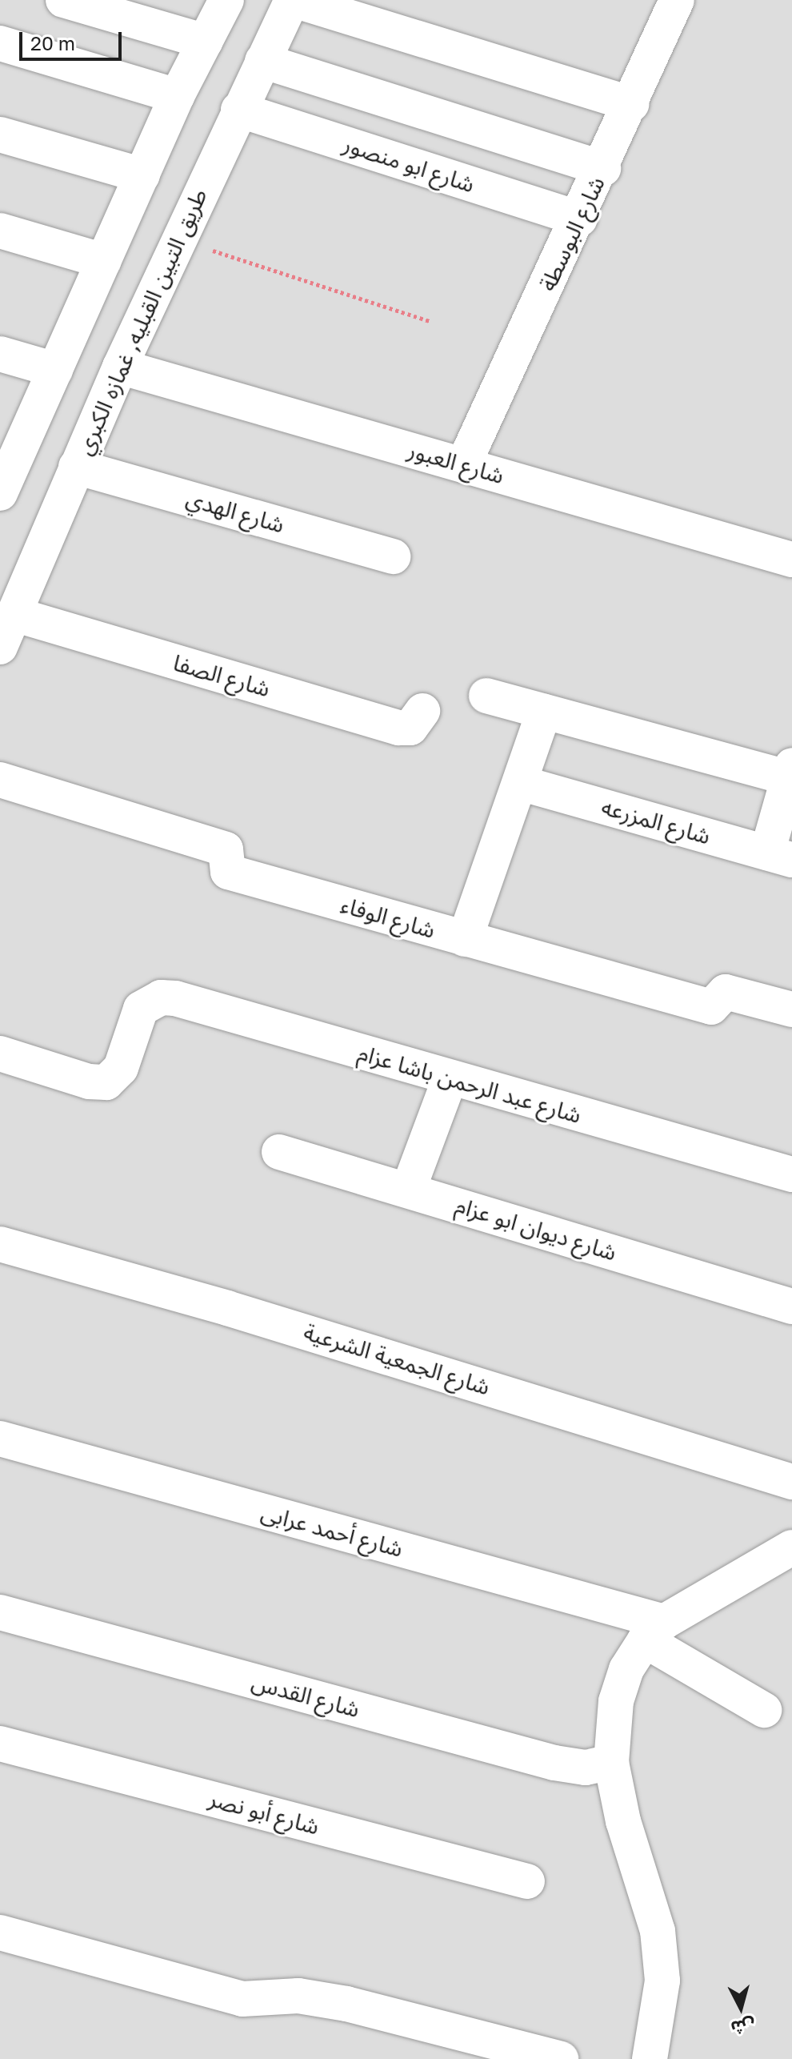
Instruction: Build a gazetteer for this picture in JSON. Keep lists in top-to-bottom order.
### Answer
{
  "streets": {
    "street": [
      "شارع ابو منصور",
      "شارع البوسطة",
      "طريق التبين القبليه, غمازه الكبري",
      "شارع العبور",
      "شارع الهدي",
      "شارع الصفا",
      "شارع المزرعه",
      "شارع الوفاء",
      "شارع عبد الرحمن باشا عزام",
      "شارع ديوان ابو عزام",
      "شارع الجمعية الشرعية",
      "شارع أحمد عرابى",
      "شارع القدس",
      "شارع أبو نصر"
    ]
  },
  "crossings": [
    ["شارع ابو منصور", "شارع البوسطة"],
    ["شارع ابو منصور", "طريق التبين القبليه, غمازه الكبري"],
    ["شارع البوسطة", "شارع العبور"],
    ["طريق التبين القبليه, غمازه الكبري", "شارع العبور"],
    ["طريق التبين القبليه, غمازه الكبري", "شارع الهدي"],
    ["طريق التبين القبليه, غمازه الكبري", "شارع الصفا"]
  ],
  "scale_bar": "20 m",
  "north": "bottom"
}
